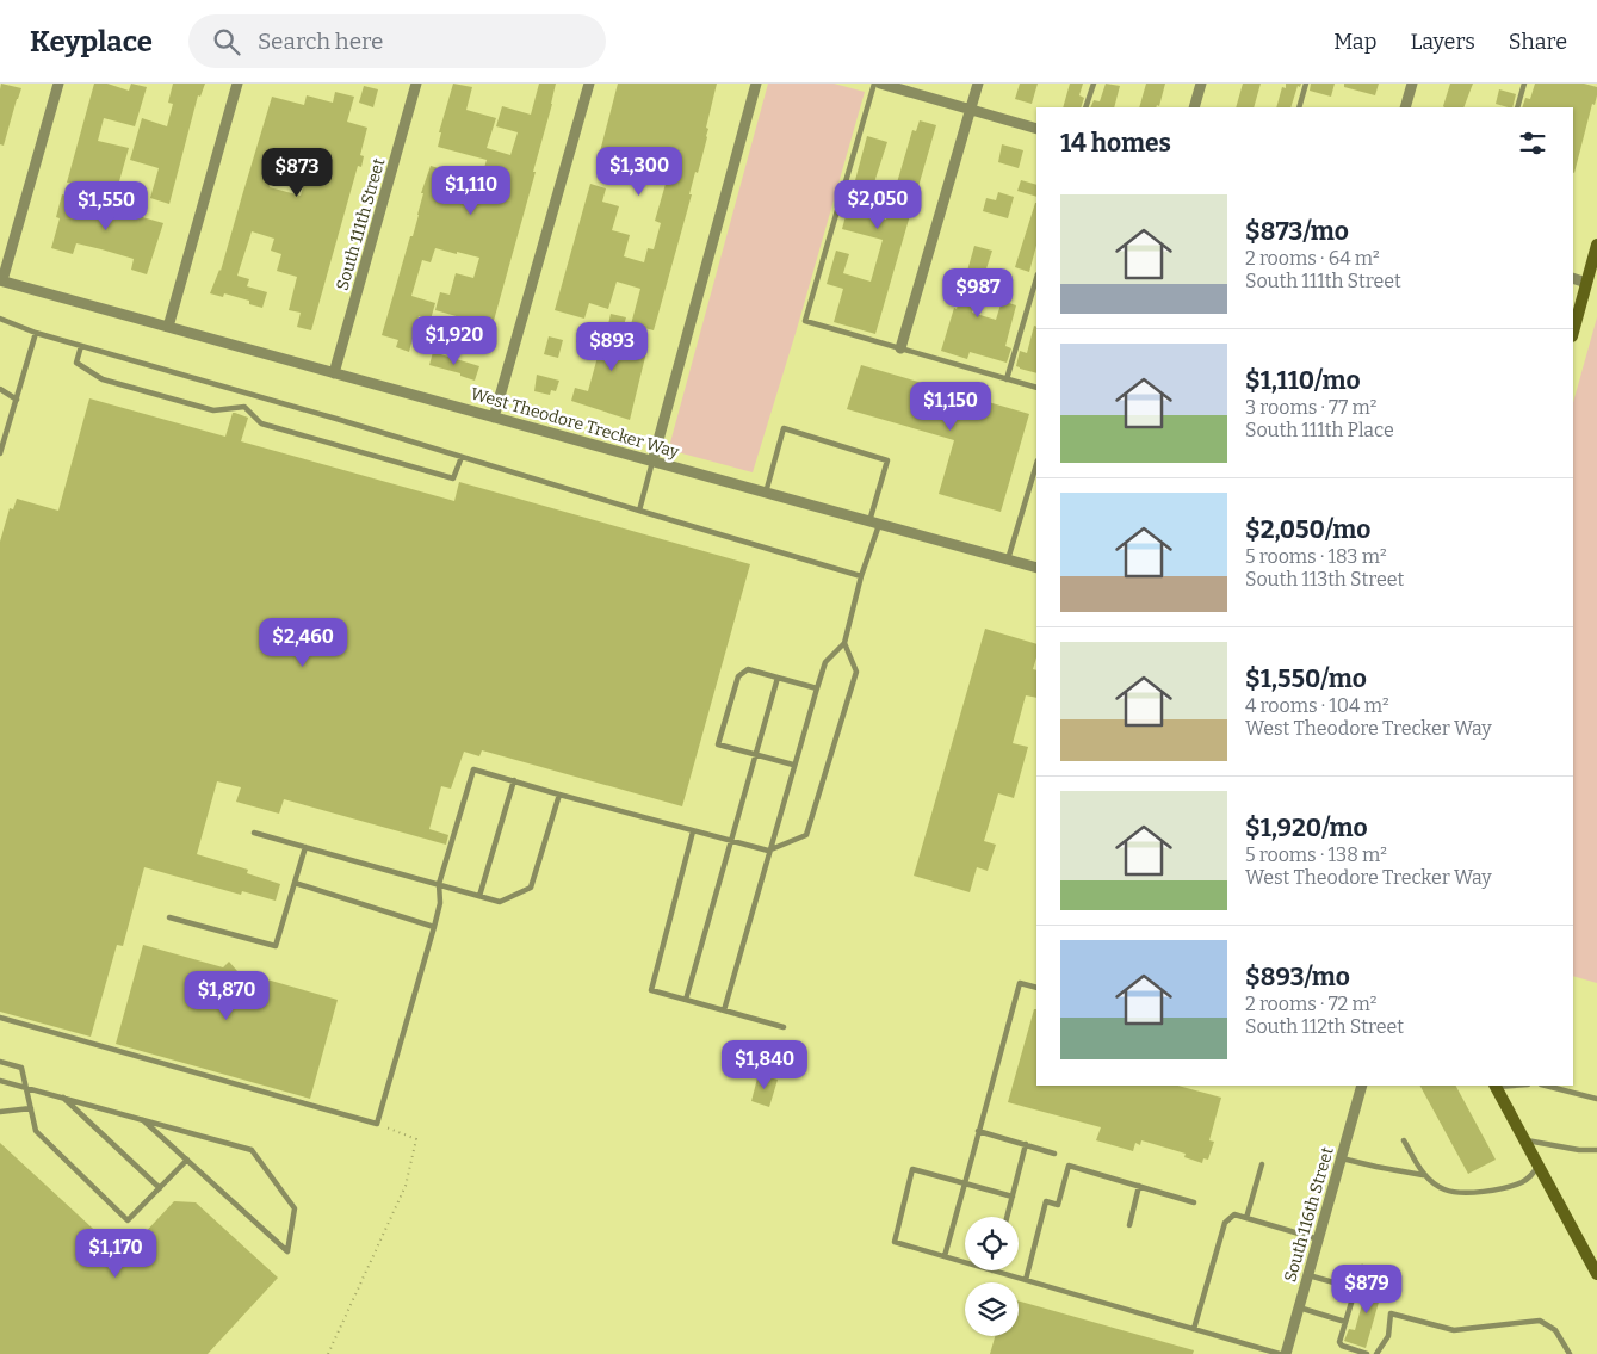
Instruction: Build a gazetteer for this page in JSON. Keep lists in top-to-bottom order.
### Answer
{
  "streets": {
    "street": ["South 111th Street", "West Theodore Trecker Way", "South 116th Street"]
  },
  "crossings": [
    ["South 111th Street", "West Theodore Trecker Way"]
  ],
  "page": {
    "header": "Keyplace",
    "search": "Search here",
    "nav": ["Map", "Layers", "Share"],
    "heading": "14 homes",
    "price": [
      "$1,300",
      "$873",
      "$1,110",
      "$2,050",
      "$1,550",
      "$987",
      "$1,920",
      "$893",
      "$1,150",
      "$2,460",
      "$1,870",
      "$1,840",
      "$1,170",
      "$879"
    ],
    "list": [
      {
        "name": "$873/mo",
        "note": "2 rooms · 64 m² · South 111th Street"
      },
      {
        "name": "$1,110/mo",
        "note": "3 rooms · 77 m² · South 111th Place"
      },
      {
        "name": "$2,050/mo",
        "note": "5 rooms · 183 m² · South 113th Street"
      },
      {
        "name": "$1,550/mo",
        "note": "4 rooms · 104 m² · West Theodore Trecker Way"
      },
      {
        "name": "$1,920/mo",
        "note": "5 rooms · 138 m² · West Theodore Trecker Way"
      },
      {
        "name": "$893/mo",
        "note": "2 rooms · 72 m² · South 112th Street"
      }
    ]
  }
}
